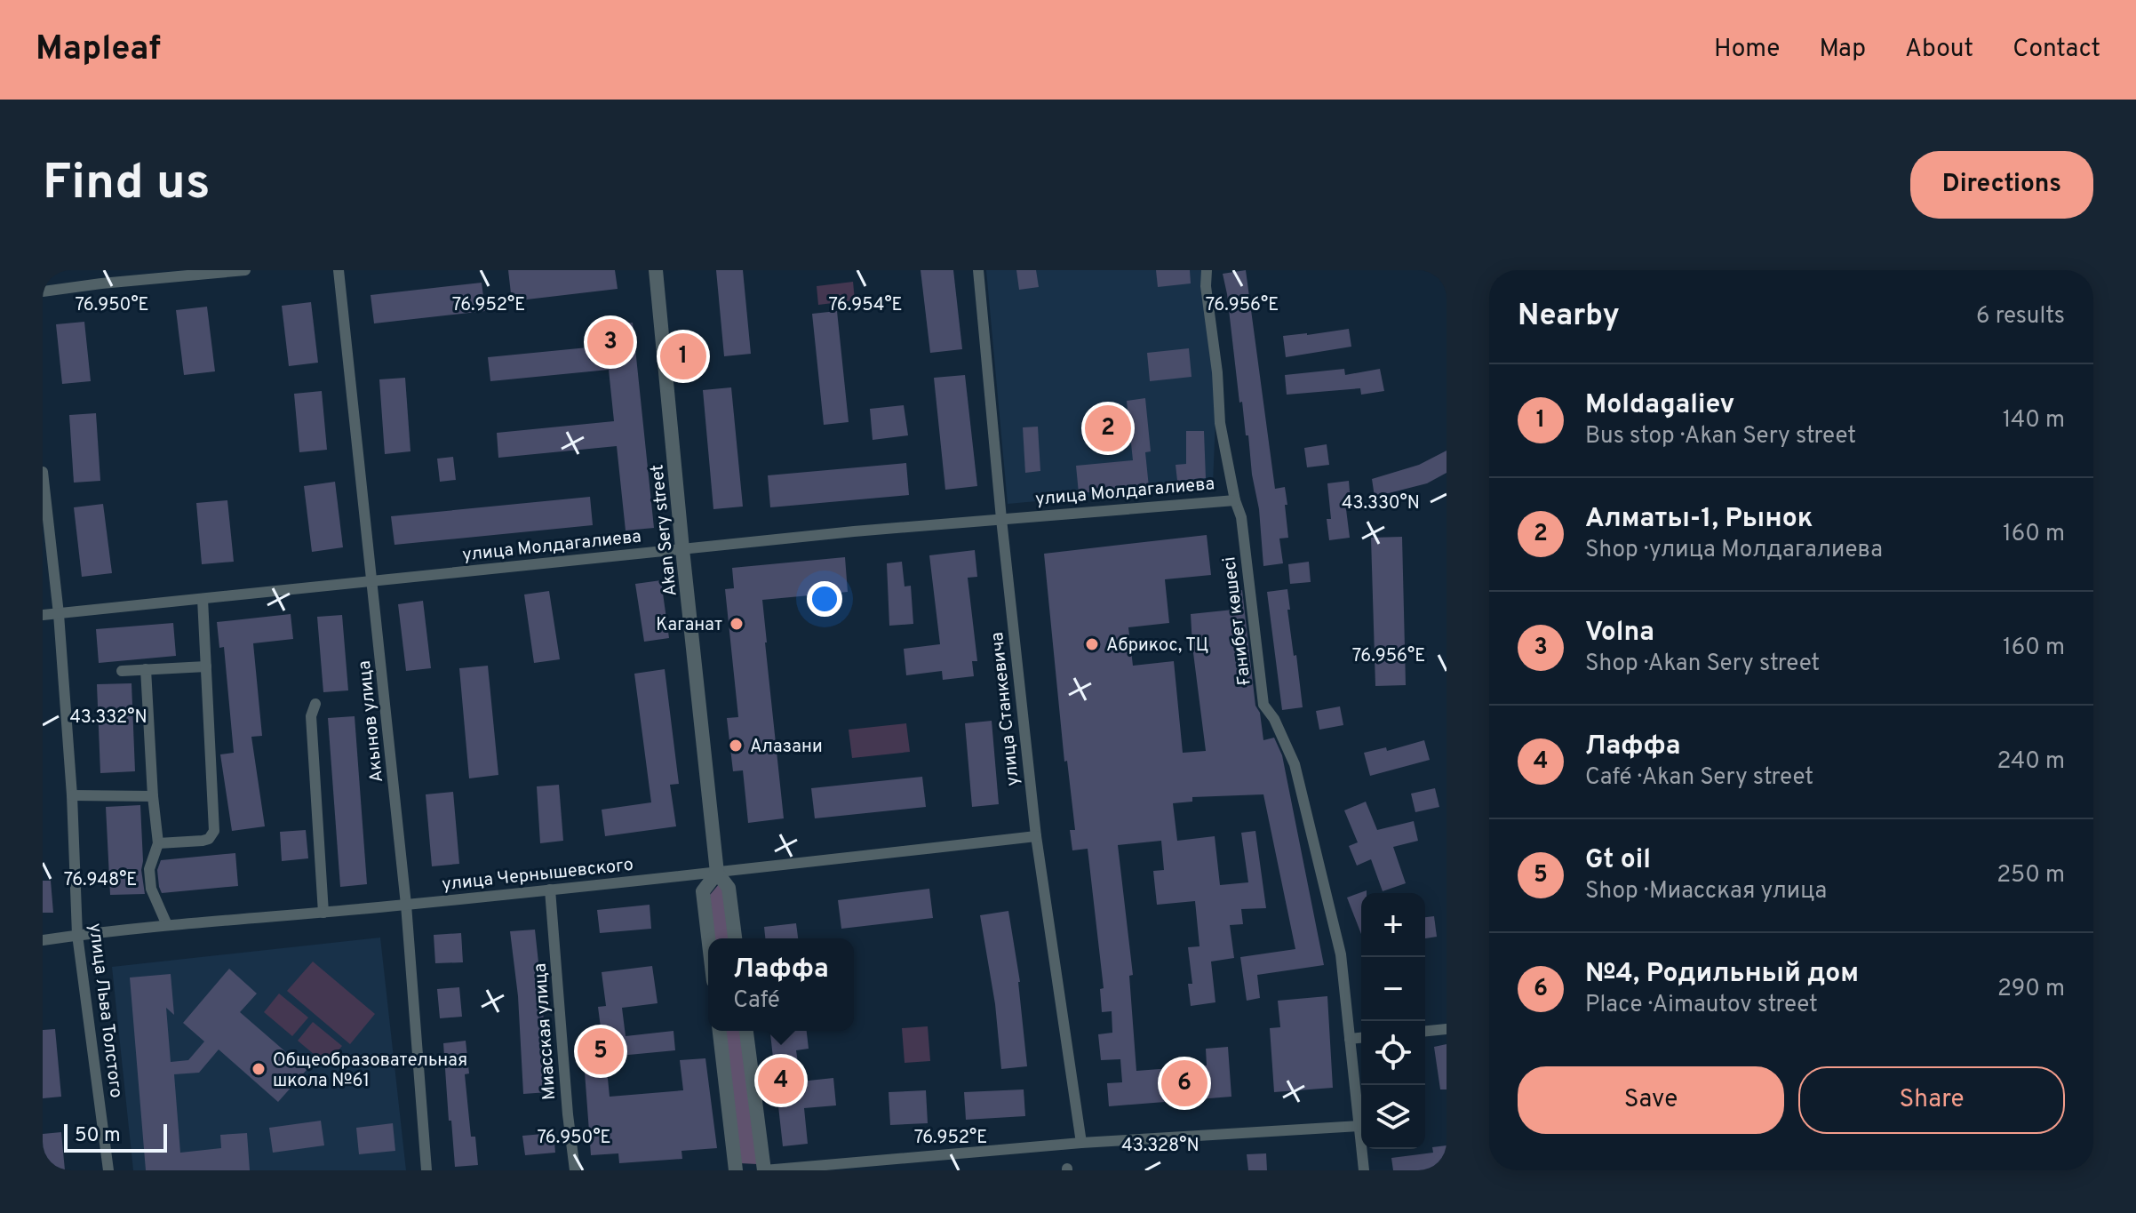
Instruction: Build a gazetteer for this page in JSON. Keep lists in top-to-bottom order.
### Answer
{
  "streets": {
    "street": [
      "улица Молдагалиева",
      "Akan Sery street",
      "Ғанибет көшесі",
      "улица Станкевича",
      "Акынов улица",
      "улица Чернышевского",
      "улица Льва Толстого",
      "Миасская улица"
    ]
  },
  "crossings": [
    ["улица Молдагалиева", "Akan Sery street"],
    ["улица Молдагалиева", "Ғанибет көшесі"],
    ["улица Молдагалиева", "улица Станкевича"],
    ["улица Молдагалиева", "Акынов улица"],
    ["улица Молдагалиева", "улица Льва Толстого"],
    ["Akan Sery street", "улица Чернышевского"],
    ["улица Станкевича", "улица Чернышевского"],
    ["Акынов улица", "улица Чернышевского"],
    ["улица Чернышевского", "улица Льва Толстого"],
    ["улица Чернышевского", "Миасская улица"]
  ],
  "places": [
    "Каганат",
    "Абрикос, ТЦ",
    "Алазани",
    "Общеобразовательная школа №61"
  ],
  "scale_bar": "50 m",
  "page": {
    "header": "Mapleaf",
    "nav": [
      "Home",
      "Map",
      "About",
      "Contact"
    ],
    "buttons": [
      "Directions",
      ["Save", "Share"]
    ],
    "title": "Find us",
    "heading": ["Nearby", "6 results"],
    "pins": [
      "3",
      "1",
      "2",
      "5",
      "4",
      "6"
    ],
    "list": [
      {
        "mark": "1",
        "name": "Moldagaliev",
        "note": "Bus stop · Akan Sery street",
        "value": "140 m"
      },
      {
        "mark": "2",
        "name": "Алматы-1, Рынок",
        "note": "Shop · улица Молдагалиева",
        "value": "160 m"
      },
      {
        "mark": "3",
        "name": "Volna",
        "note": "Shop · Akan Sery street",
        "value": "160 m"
      },
      {
        "mark": "4",
        "name": "Лаффа",
        "note": "Café · Akan Sery street",
        "value": "240 m"
      },
      {
        "mark": "5",
        "name": "Gt oil",
        "note": "Shop · Миасская улица",
        "value": "250 m"
      },
      {
        "mark": "6",
        "name": "№4, Родильный дом",
        "note": "Place · Aimautov street",
        "value": "290 m"
      }
    ],
    "map_buttons": ["+", "−"],
    "popup": ["Лаффа", "Café"],
    "scale": "50 m"
  },
  "coordinates": [
    "76.950°E",
    "76.952°E",
    "76.954°E",
    "76.956°E",
    "43.330°N",
    "43.332°N",
    "76.948°E",
    "43.328°N"
  ]
}
